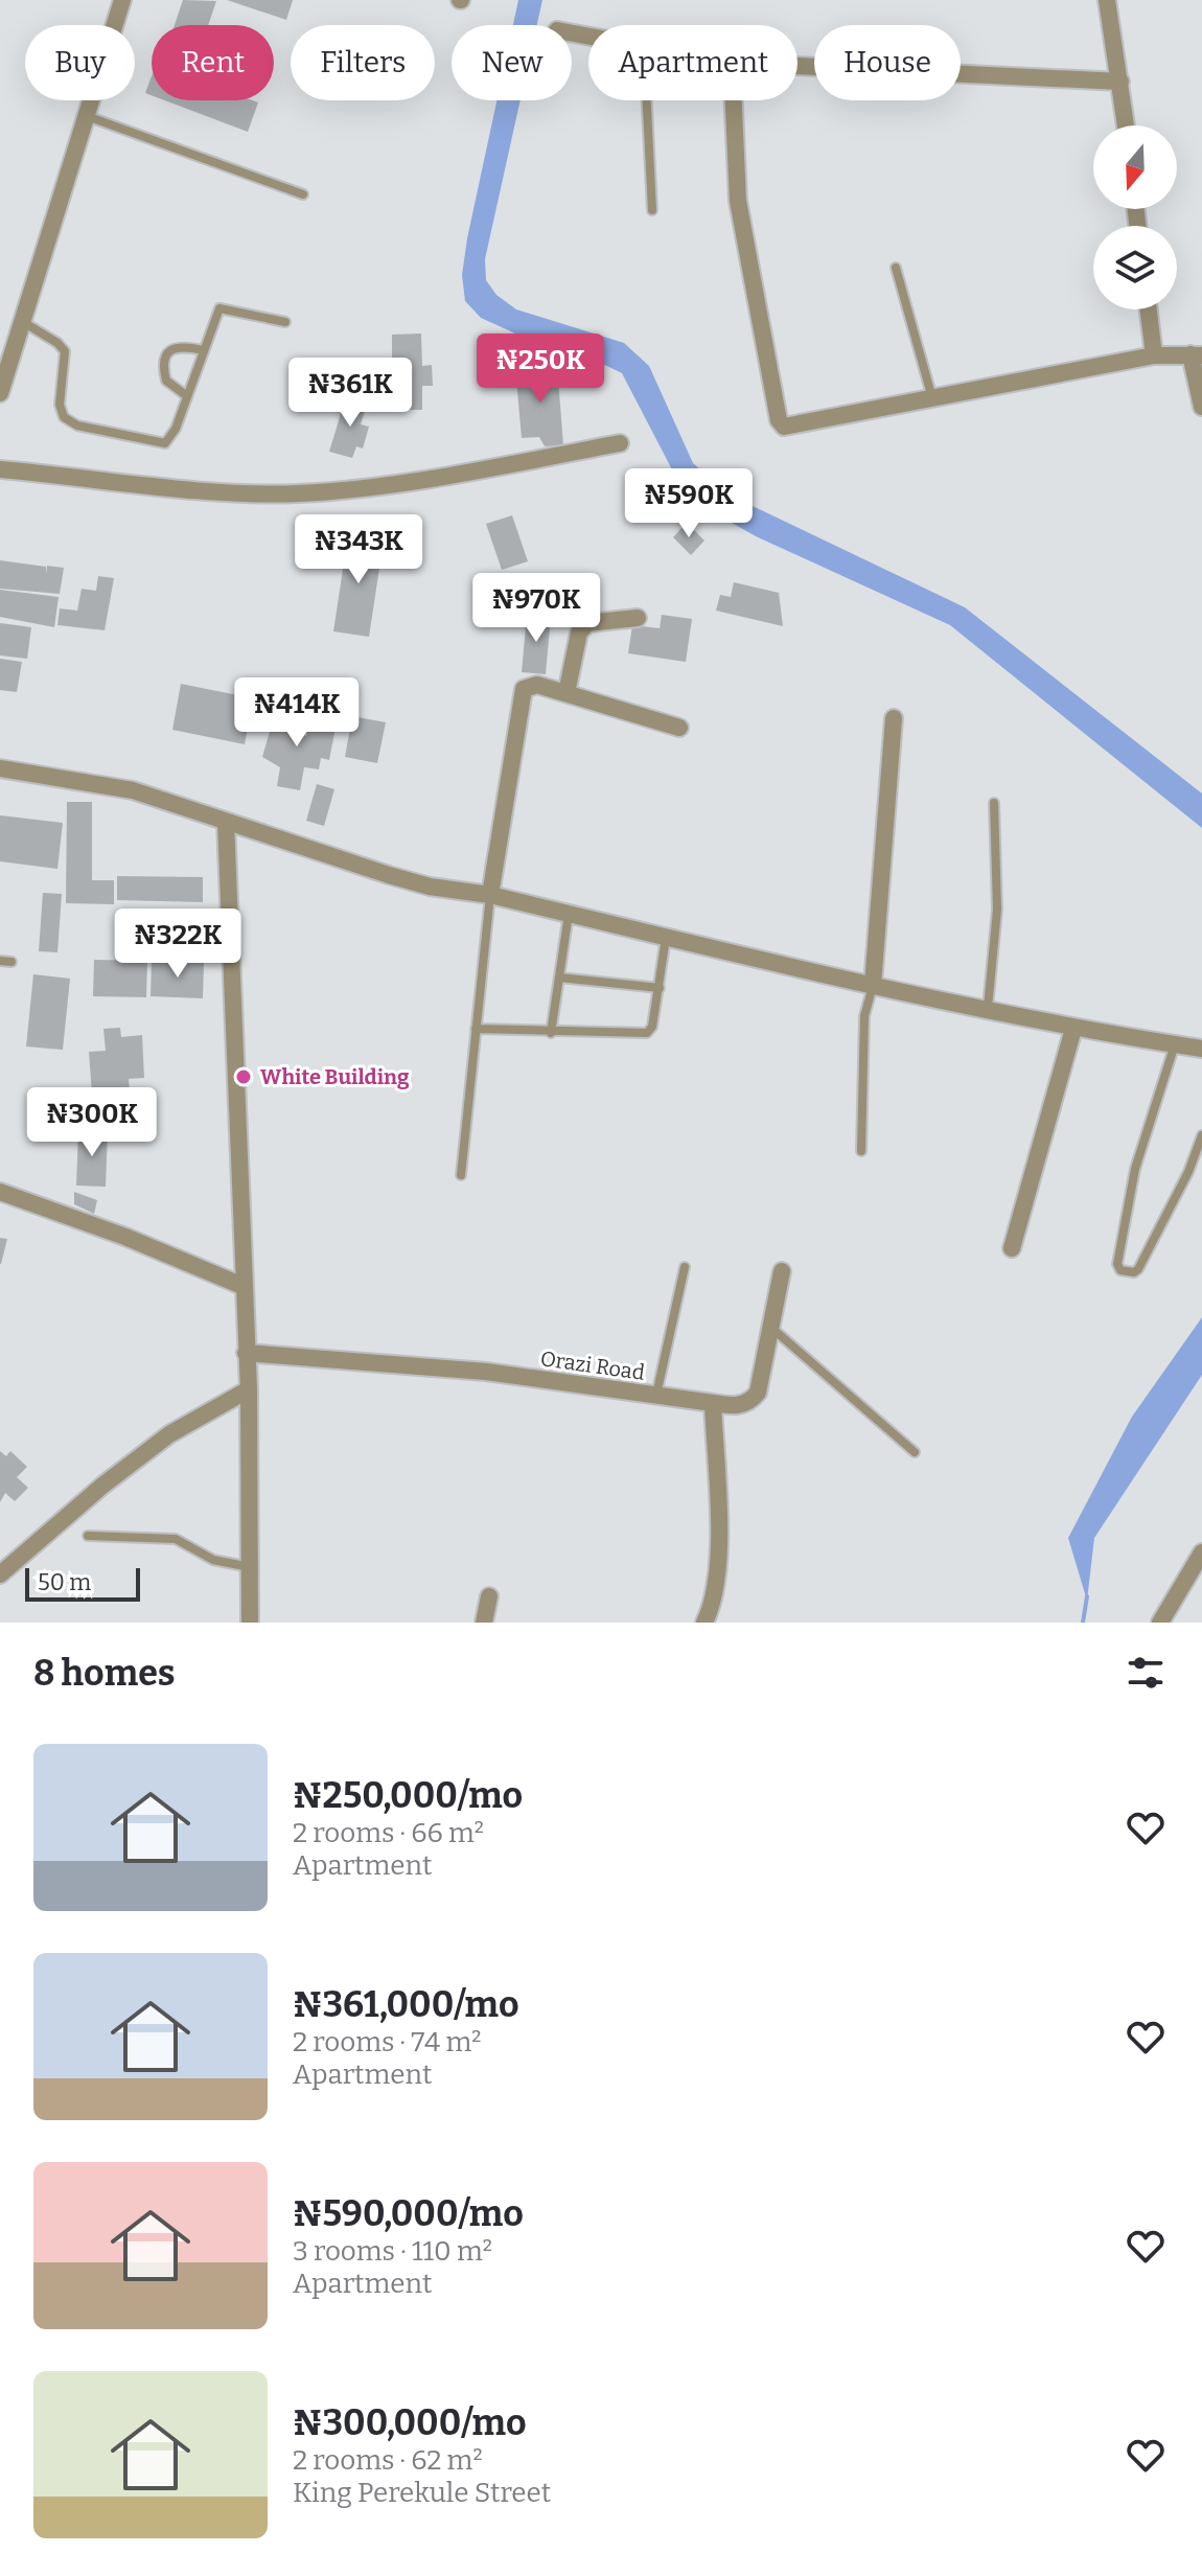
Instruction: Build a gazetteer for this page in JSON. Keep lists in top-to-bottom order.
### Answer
{
  "streets": {
    "street": ["Orazi Road"]
  },
  "places": ["White Building"],
  "scale_bar": "50 m",
  "north": "bottom",
  "page": {
    "chip": [
      "Buy",
      "Rent",
      "Filters",
      "New",
      "Apartment",
      "House"
    ],
    "price": [
      "₦250K",
      "₦361K",
      "₦590K",
      "₦343K",
      "₦970K",
      "₦414K",
      "₦322K",
      "₦300K"
    ],
    "scale": "50 m",
    "heading": "8 homes",
    "list": [
      {
        "name": "₦250,000/mo",
        "note": "2 rooms · 66 m² · Apartment"
      },
      {
        "name": "₦361,000/mo",
        "note": "2 rooms · 74 m² · Apartment"
      },
      {
        "name": "₦590,000/mo",
        "note": "3 rooms · 110 m² · Apartment"
      },
      {
        "name": "₦300,000/mo",
        "note": "2 rooms · 62 m² · King Perekule Street"
      }
    ]
  }
}
